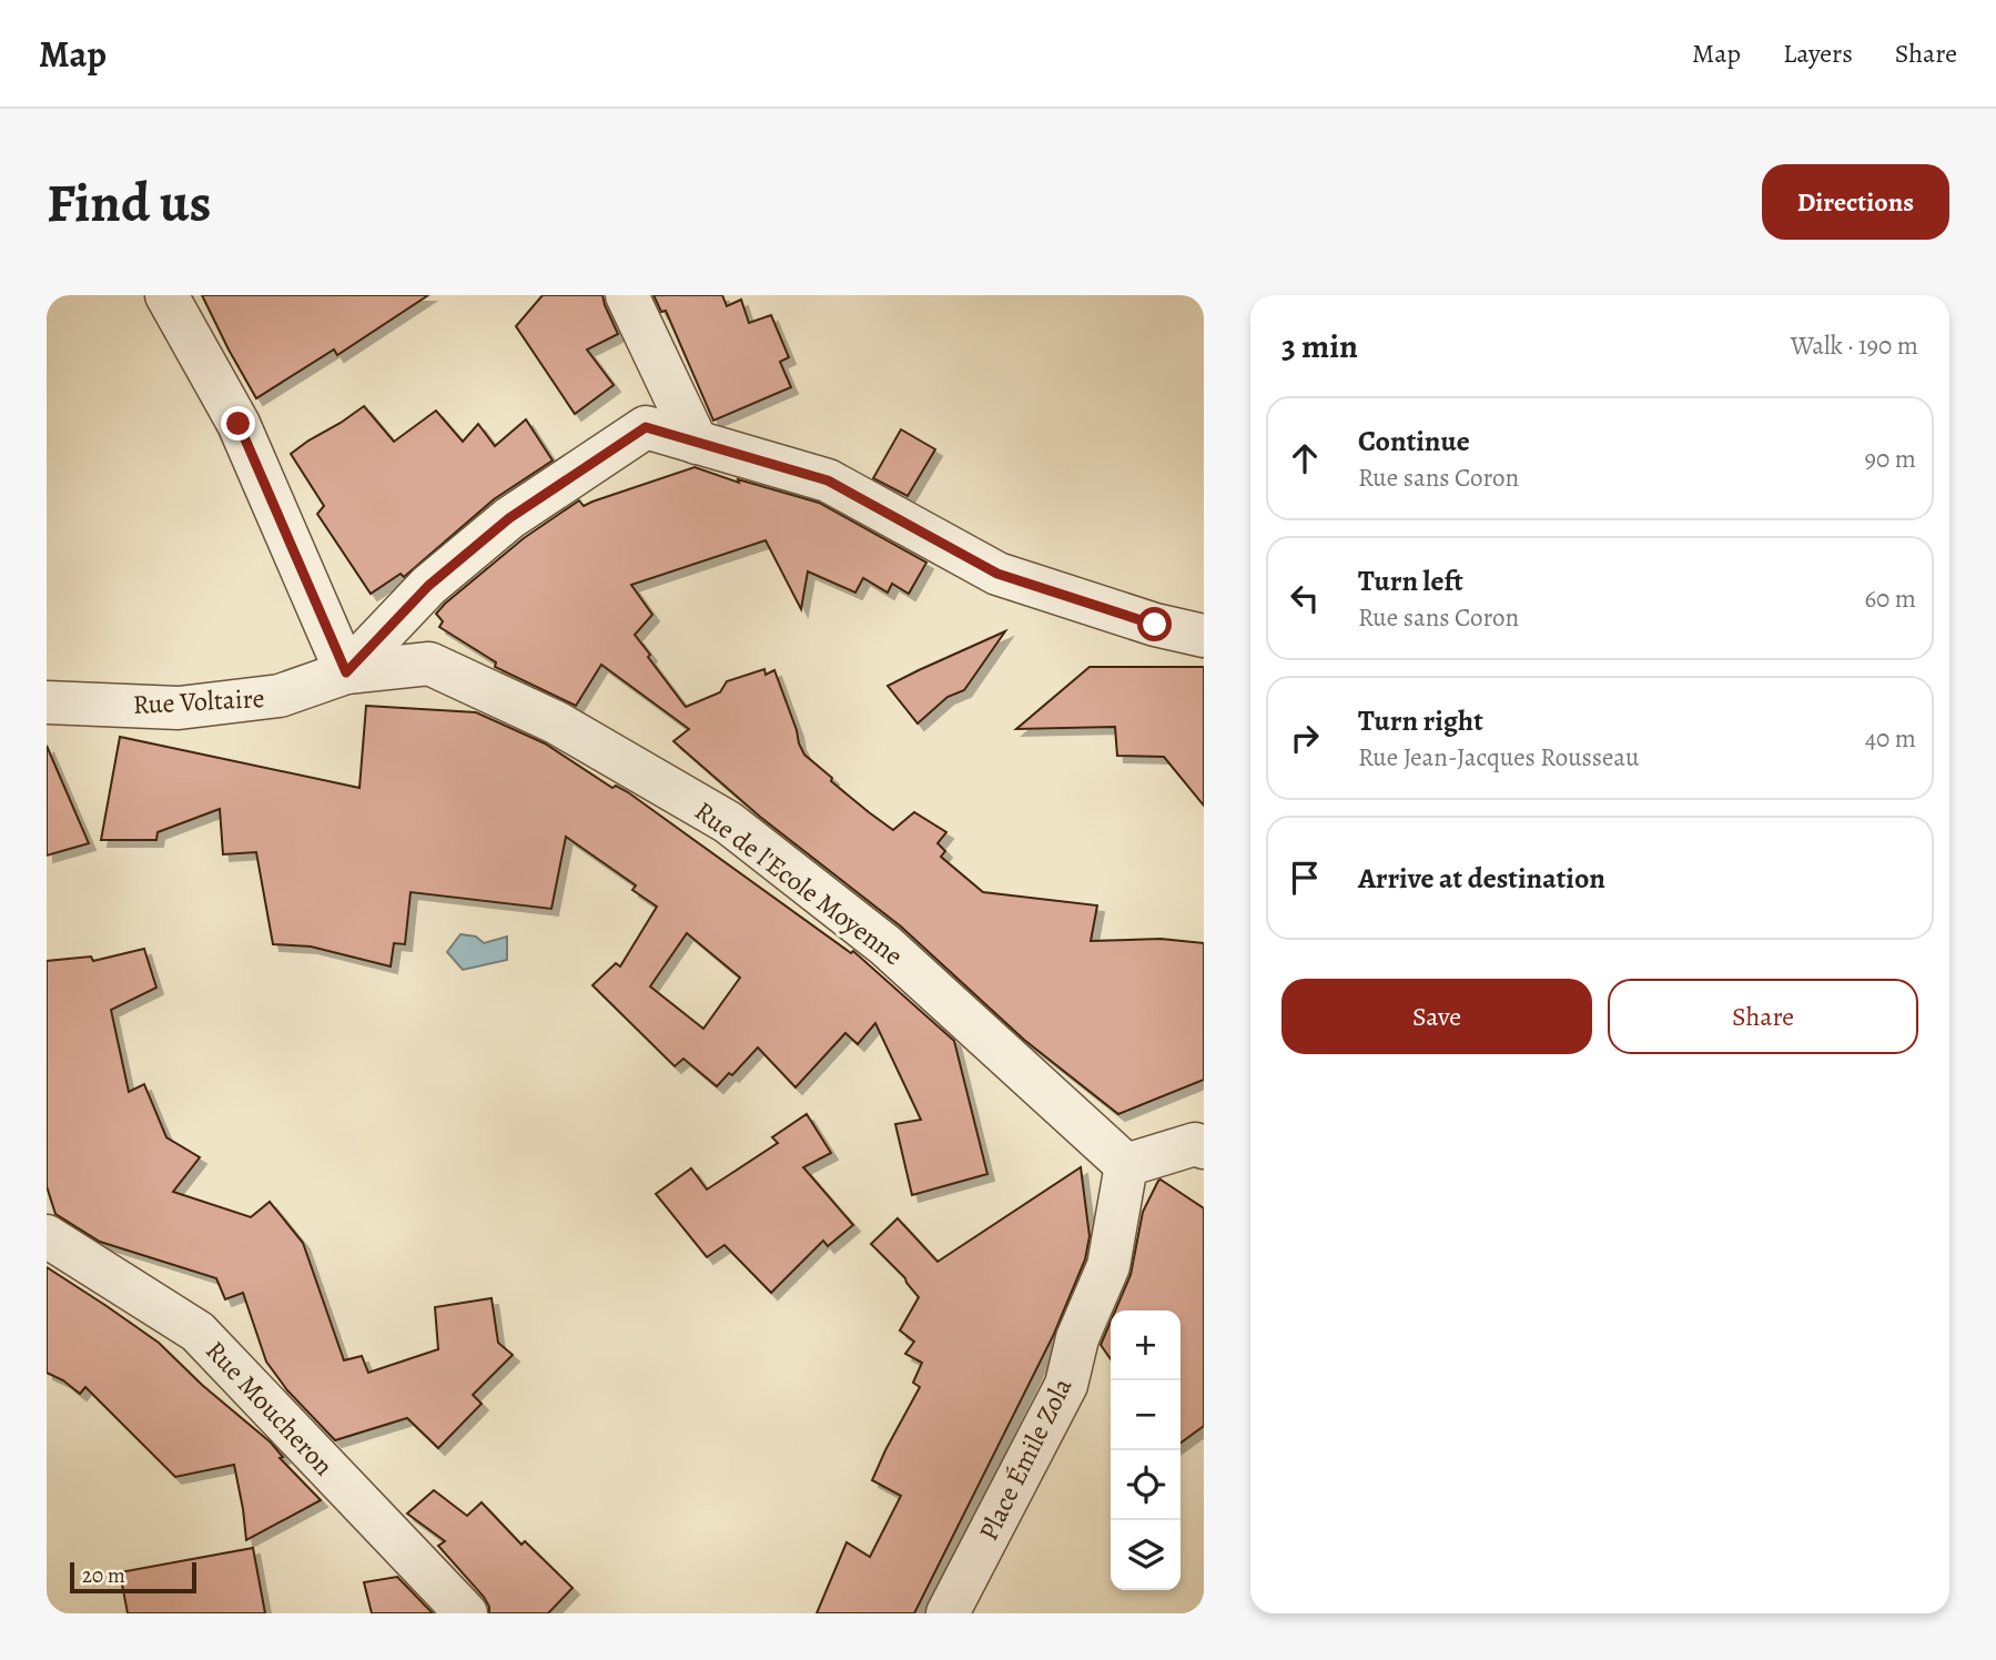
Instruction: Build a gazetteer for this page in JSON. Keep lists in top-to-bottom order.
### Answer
{
  "streets": {
    "street": [
      "Rue Voltaire",
      "Rue de l'Ecole Moyenne",
      "Rue Moucheron",
      "Place Émile Zola"
    ]
  },
  "crossings": [
    ["Rue Voltaire", "Rue de l'Ecole Moyenne"],
    ["Rue de l'Ecole Moyenne", "Place Émile Zola"]
  ],
  "scale_bar": "20 m",
  "page": {
    "header": "Map",
    "nav": ["Map", "Layers", "Share"],
    "buttons": [
      "Directions",
      ["Save", "Share"]
    ],
    "title": "Find us",
    "heading": ["3 min", "Walk · 190 m"],
    "list": [
      ["Continue", "Rue sans Coron", "90 m"],
      ["Turn left", "Rue sans Coron", "60 m"],
      ["Turn right", "Rue Jean-Jacques Rousseau", "40 m"],
      "Arrive at destination"
    ],
    "map_buttons": ["+", "−"],
    "scale": "20 m"
  }
}
